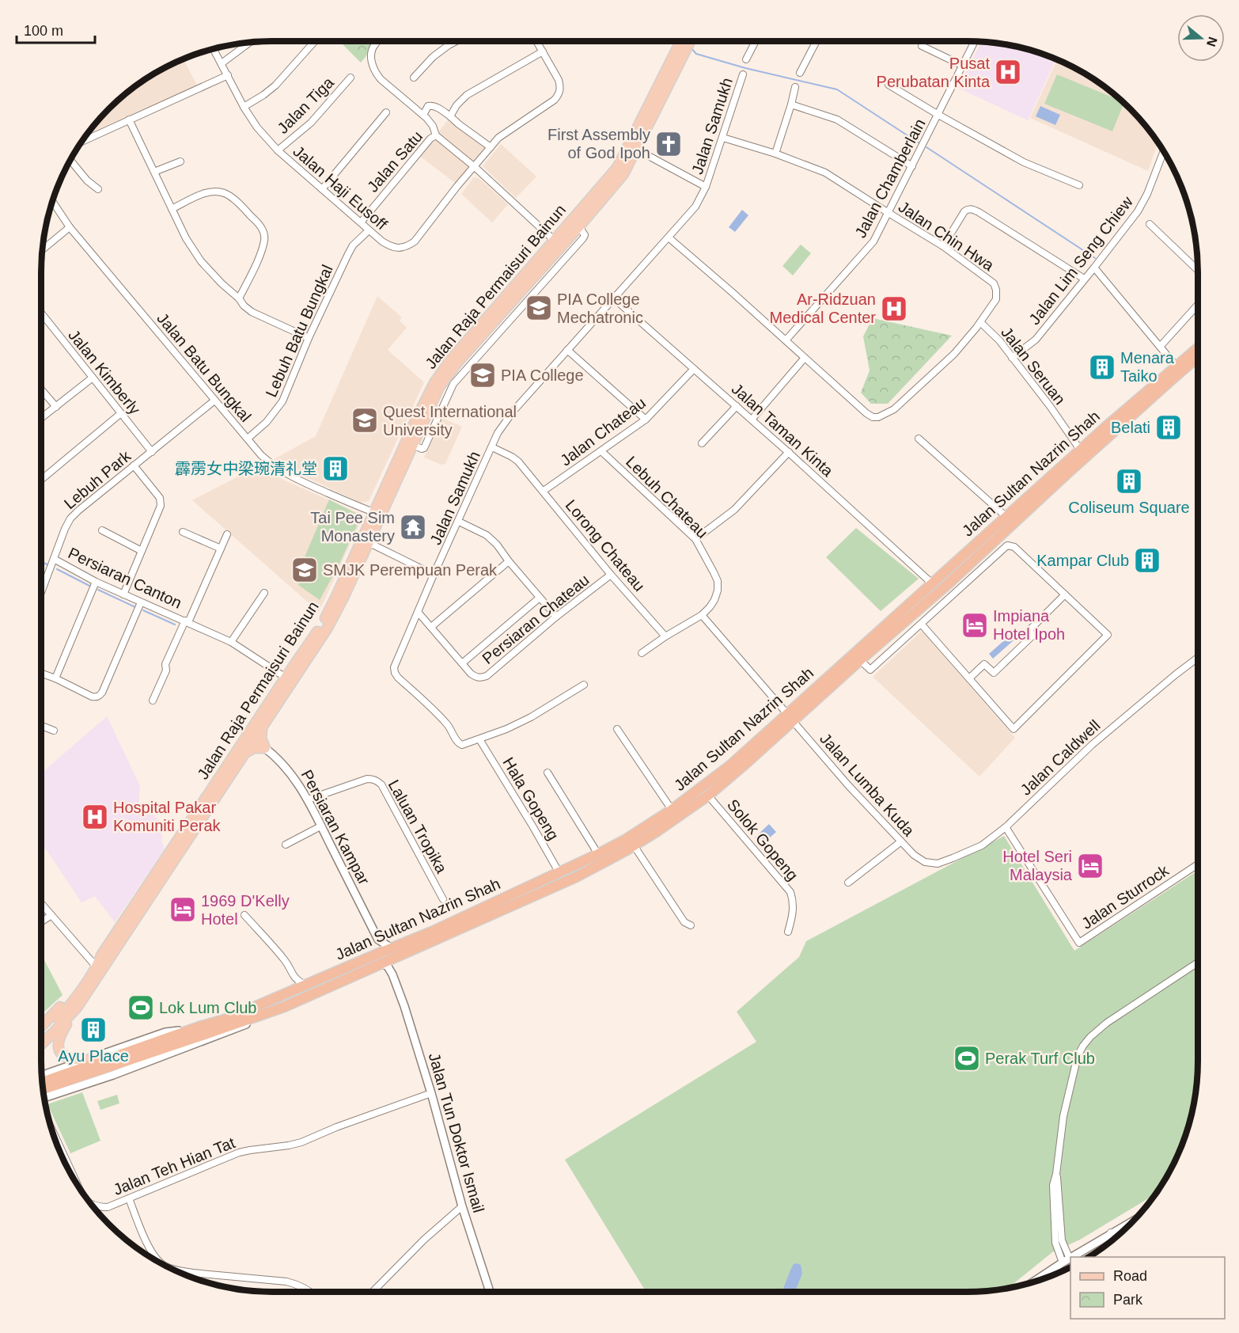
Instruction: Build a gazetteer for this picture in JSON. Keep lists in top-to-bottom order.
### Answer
{
  "streets": {
    "highway": ["Jalan Sultan Nazrin Shah"],
    "main road": ["Jalan Raja Permaisuri Bainun"],
    "street": [
      "Jalan Tiga",
      "Jalan Samukh",
      "Jalan Satu",
      "Jalan Chamberlain",
      "Jalan Haji Eusoff",
      "Jalan Chin Hwa",
      "Jalan Lim Seng Chiew",
      "Lebuh Batu Bungkal",
      "Jalan Seruan",
      "Jalan Batu Bungkal",
      "Jalan Kimberly",
      "Jalan Taman Kinta",
      "Jalan Chateau",
      "Lebuh Park",
      "Lebuh Chateau",
      "Lorong Chateau",
      "Persiaran Canton",
      "Persiaran Chateau",
      "Jalan Caldwell",
      "Jalan Lumba Kuda",
      "Hala Gopeng",
      "Laluan Tropika",
      "Persiaran Kampar",
      "Solok Gopeng",
      "Jalan Sturrock",
      "Jalan Tun Doktor Ismail",
      "Jalan Teh Hian Tat"
    ]
  },
  "crossings": [
    ["Jalan Tiga", "Jalan Haji Eusoff"],
    ["Jalan Samukh", "Jalan Chin Hwa"],
    ["Jalan Samukh", "Jalan Raja Permaisuri Bainun"],
    ["Jalan Samukh", "Jalan Taman Kinta"],
    ["Jalan Samukh", "Lorong Chateau"],
    ["Jalan Samukh", "Persiaran Chateau"],
    ["Jalan Samukh", "Hala Gopeng"],
    ["Jalan Satu", "Jalan Haji Eusoff"],
    ["Jalan Chamberlain", "Jalan Chin Hwa"],
    ["Jalan Haji Eusoff", "Lebuh Batu Bungkal"],
    ["Jalan Chin Hwa", "Jalan Seruan"],
    ["Jalan Lim Seng Chiew", "Jalan Seruan"],
    ["Jalan Raja Permaisuri Bainun", "Jalan Batu Bungkal"],
    ["Jalan Raja Permaisuri Bainun", "Persiaran Canton"],
    ["Jalan Raja Permaisuri Bainun", "Persiaran Kampar"],
    ["Lebuh Batu Bungkal", "Jalan Batu Bungkal"],
    ["Jalan Seruan", "Jalan Sultan Nazrin Shah"],
    ["Jalan Batu Bungkal", "Lebuh Park"],
    ["Jalan Kimberly", "Lebuh Park"],
    ["Jalan Taman Kinta", "Jalan Chateau"],
    ["Jalan Taman Kinta", "Jalan Sultan Nazrin Shah"],
    ["Jalan Chateau", "Lebuh Chateau"],
    ["Jalan Chateau", "Lorong Chateau"],
    ["Jalan Sultan Nazrin Shah", "Jalan Lumba Kuda"],
    ["Jalan Sultan Nazrin Shah", "Hala Gopeng"],
    ["Jalan Sultan Nazrin Shah", "Solok Gopeng"],
    ["Jalan Sultan Nazrin Shah", "Jalan Tun Doktor Ismail"],
    ["Lebuh Park", "Persiaran Canton"],
    ["Lebuh Chateau", "Jalan Lumba Kuda"],
    ["Lorong Chateau", "Persiaran Chateau"],
    ["Jalan Caldwell", "Jalan Lumba Kuda"],
    ["Jalan Caldwell", "Jalan Sturrock"],
    ["Laluan Tropika", "Persiaran Kampar"],
    ["Jalan Tun Doktor Ismail", "Jalan Teh Hian Tat"]
  ],
  "places": {
    "hospital": ["Pusat Perubatan Kinta", "Ar-Ridzuan Medical Center", "Hospital Pakar Komuniti Perak"],
    "church": ["First Assembly of God Ipoh"],
    "school or university": [
      "PIA College Mechatronic",
      "PIA College",
      "Quest International University",
      "SMJK Perempuan Perak"
    ],
    "building": [
      "Menara Taiko",
      "Belati",
      "霹雳女中梁琬清礼堂",
      "Coliseum Square",
      "Kampar Club",
      "Ayu Place"
    ],
    "temple": ["Tai Pee Sim Monastery"],
    "hotel": ["Impiana Hotel Ipoh", "Hotel Seri Malaysia", "1969 D'Kelly Hotel"],
    "sports": ["Lok Lum Club", "Perak Turf Club"]
  },
  "legend": ["Road", "Park"],
  "scale_bar": "100 m",
  "north": "right"
}
